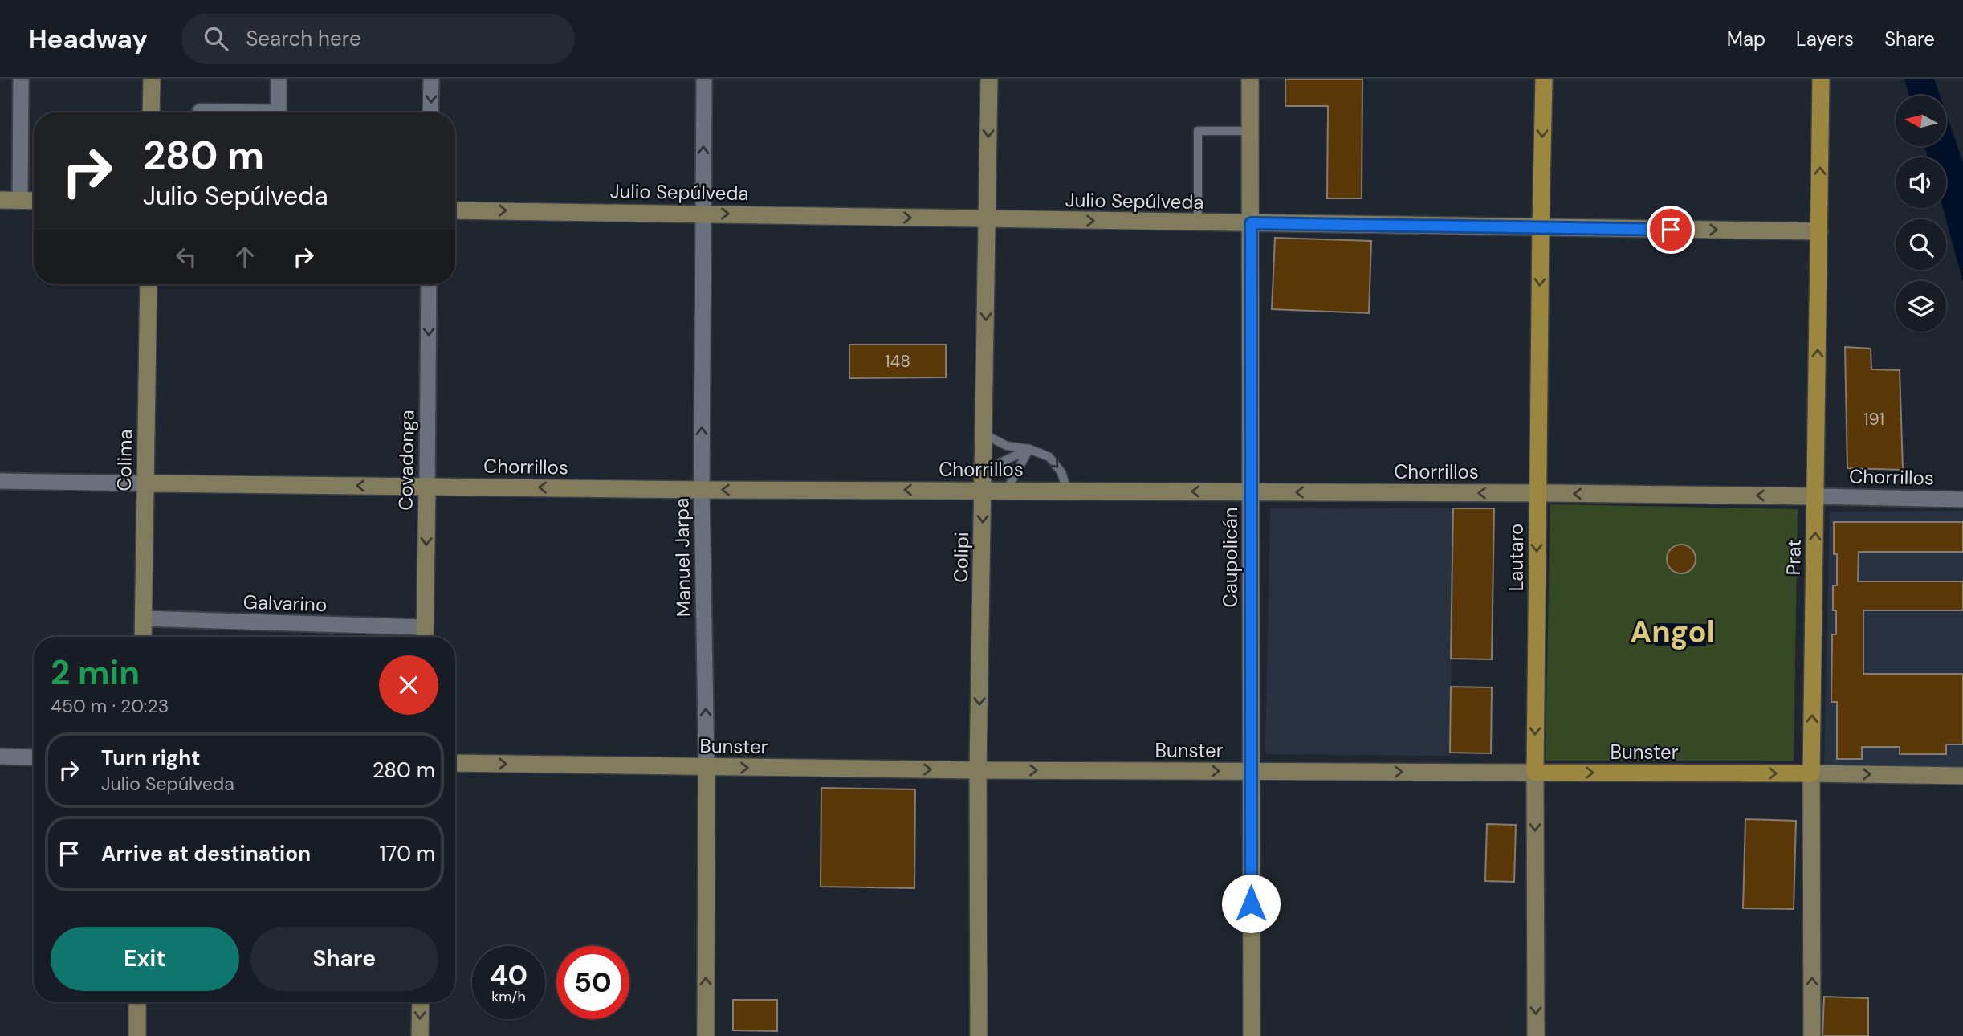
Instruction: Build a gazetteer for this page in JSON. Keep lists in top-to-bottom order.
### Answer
{
  "streets": {
    "main road": ["Lautaro", "Prat", "Bunster"],
    "street": [
      "Julio Sepúlveda",
      "Colima",
      "Covadonga",
      "Chorrillos",
      "Manuel Jarpa",
      "Colipi",
      "Caupolicán",
      "Galvarino"
    ]
  },
  "crossings": [
    ["Julio Sepúlveda", "Manuel Jarpa"],
    ["Julio Sepúlveda", "Colipi"],
    ["Julio Sepúlveda", "Caupolicán"],
    ["Julio Sepúlveda", "Lautaro"],
    ["Julio Sepúlveda", "Prat"],
    ["Colima", "Chorrillos"],
    ["Colima", "Galvarino"],
    ["Covadonga", "Chorrillos"],
    ["Covadonga", "Galvarino"],
    ["Chorrillos", "Manuel Jarpa"],
    ["Chorrillos", "Colipi"],
    ["Chorrillos", "Caupolicán"],
    ["Chorrillos", "Lautaro"],
    ["Chorrillos", "Prat"],
    ["Manuel Jarpa", "Bunster"],
    ["Colipi", "Bunster"],
    ["Caupolicán", "Bunster"],
    ["Lautaro", "Bunster"],
    ["Prat", "Bunster"]
  ],
  "one_way": [
    "Julio Sepúlveda",
    "Covadonga",
    "Chorrillos",
    "Manuel Jarpa",
    "Colipi",
    "Lautaro",
    "Prat",
    "Bunster"
  ],
  "districts": ["Angol"],
  "house_numbers": ["148", "191"],
  "north": "left",
  "page": {
    "header": "Headway",
    "search": "Search here",
    "nav": ["Map", "Layers", "Share"],
    "turn": ["280 m", "Julio Sepúlveda"],
    "heading": ["2 min", "450 m · 20:23"],
    "list": [
      {
        "name": "Turn right",
        "note": "Julio Sepúlveda",
        "value": "280 m"
      },
      {
        "name": "Arrive at destination",
        "value": "170 m"
      }
    ],
    "buttons": ["Exit", "Share"],
    "speed": "40 km/h",
    "limit": "50"
  }
}
